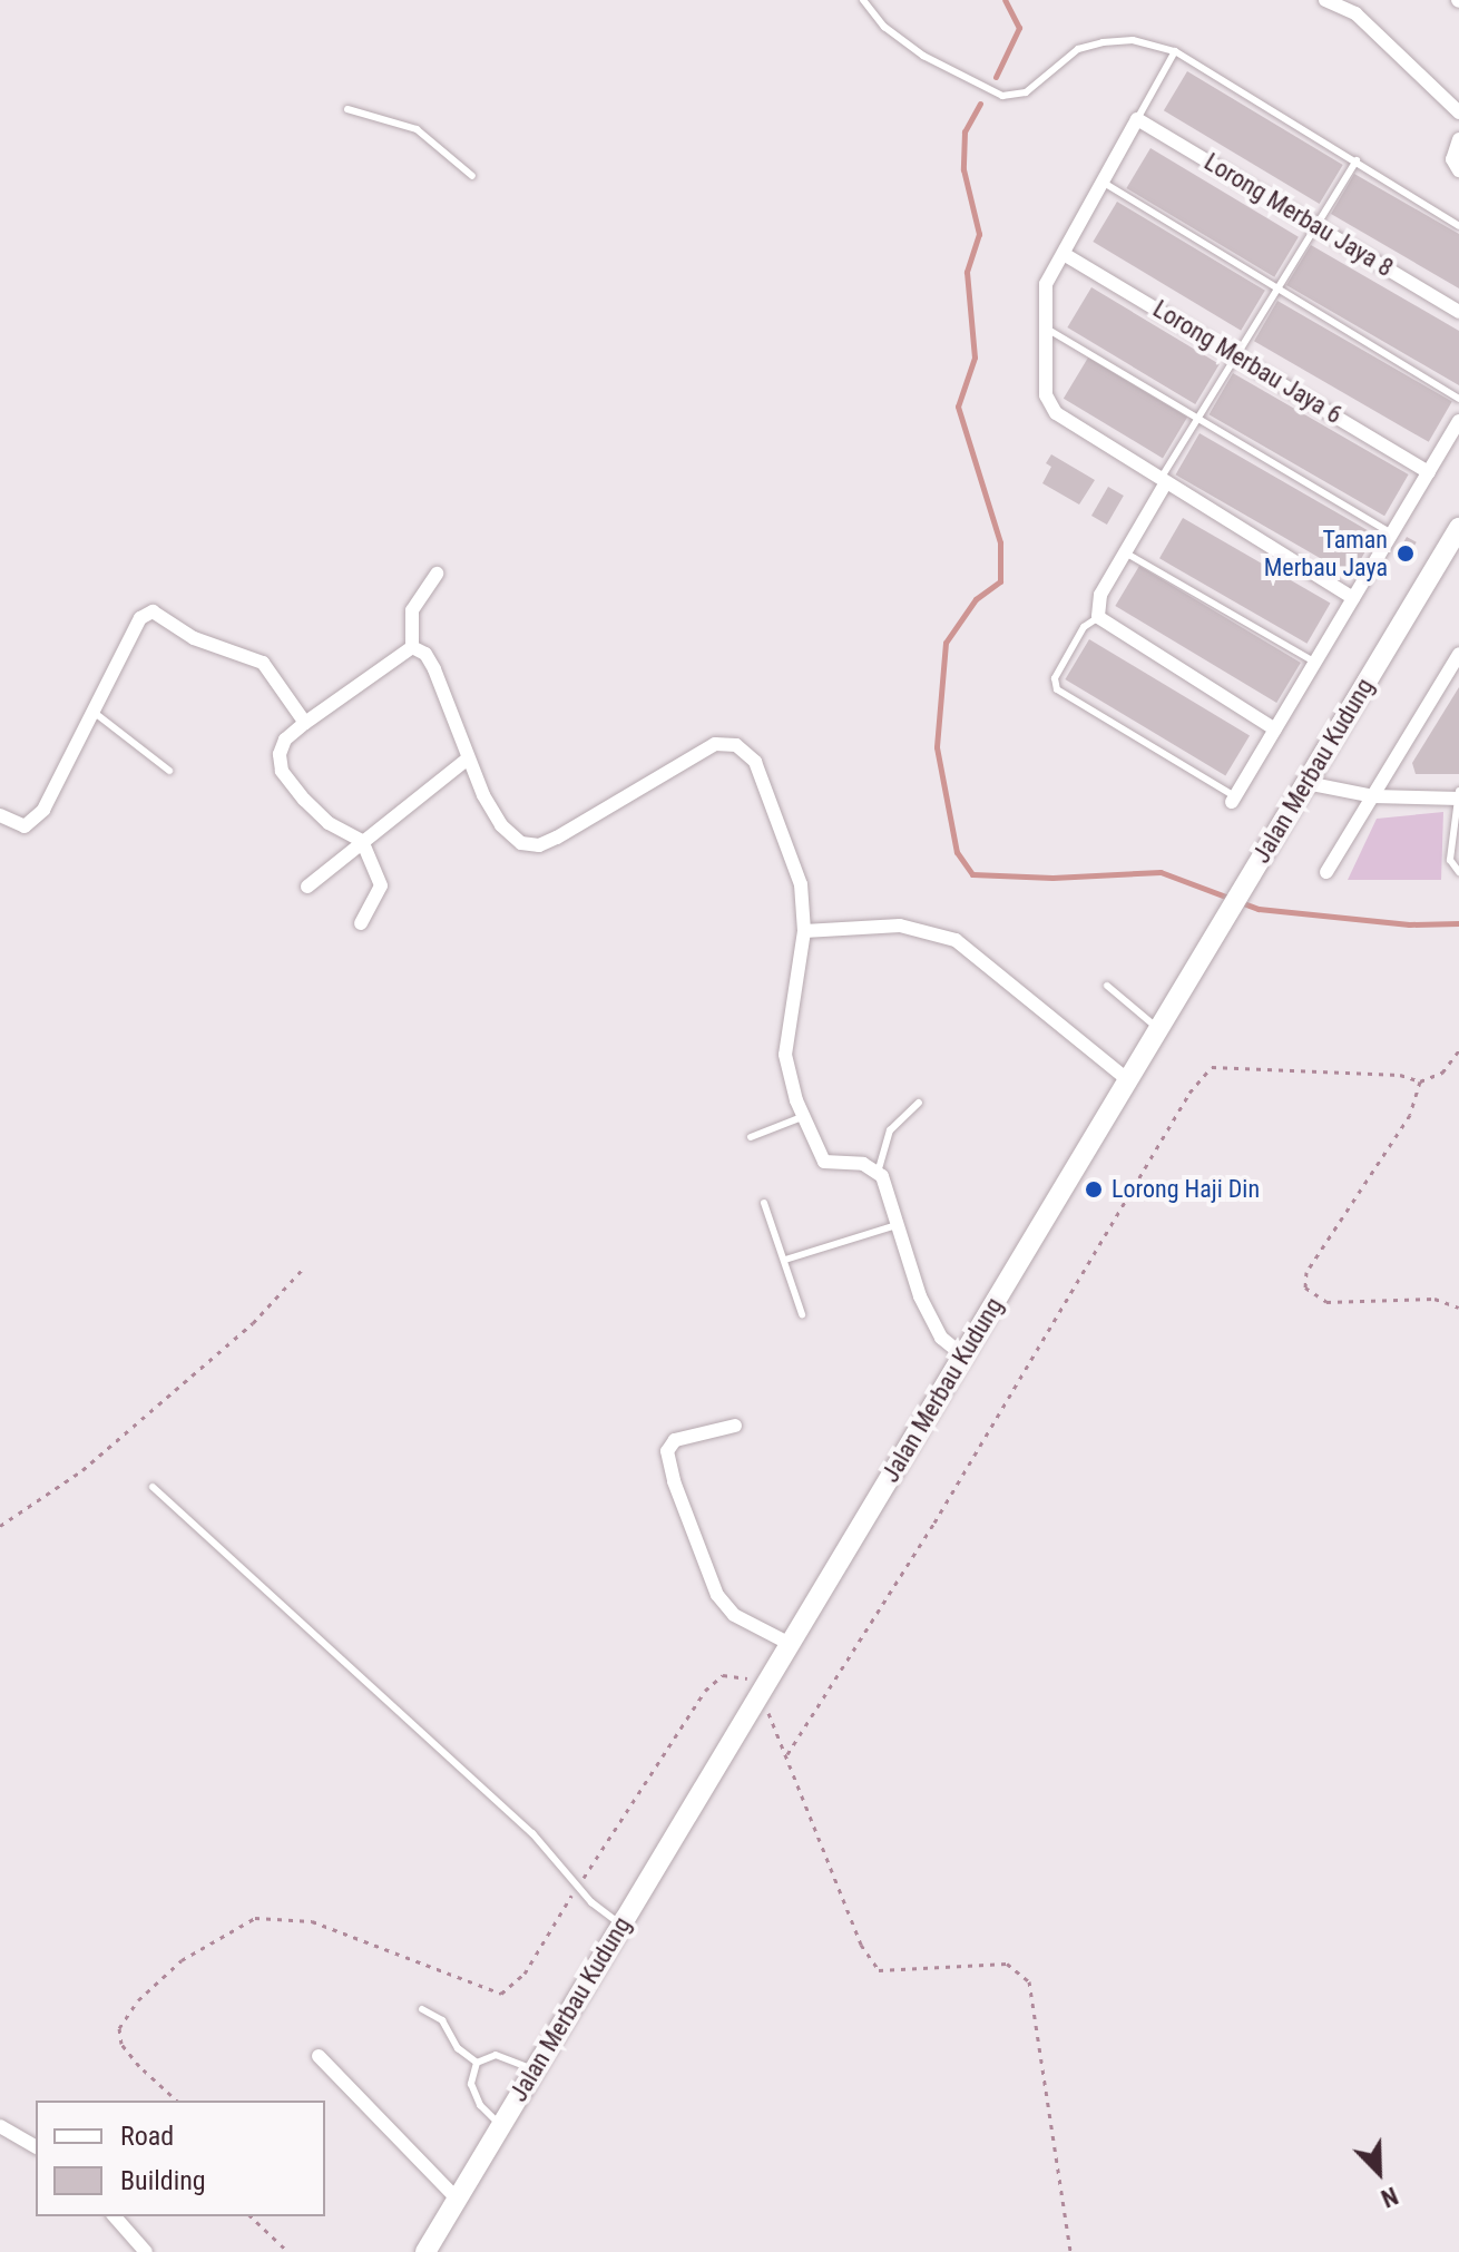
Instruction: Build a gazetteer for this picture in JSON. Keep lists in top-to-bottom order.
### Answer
{
  "streets": {
    "main road": ["Jalan Merbau Kudung"],
    "street": ["Lorong Merbau Jaya 8", "Lorong Merbau Jaya 6"]
  },
  "places": ["Taman Merbau Jaya", "Lorong Haji Din"],
  "legend": ["Road", "Building"],
  "north": "bottom right"
}
